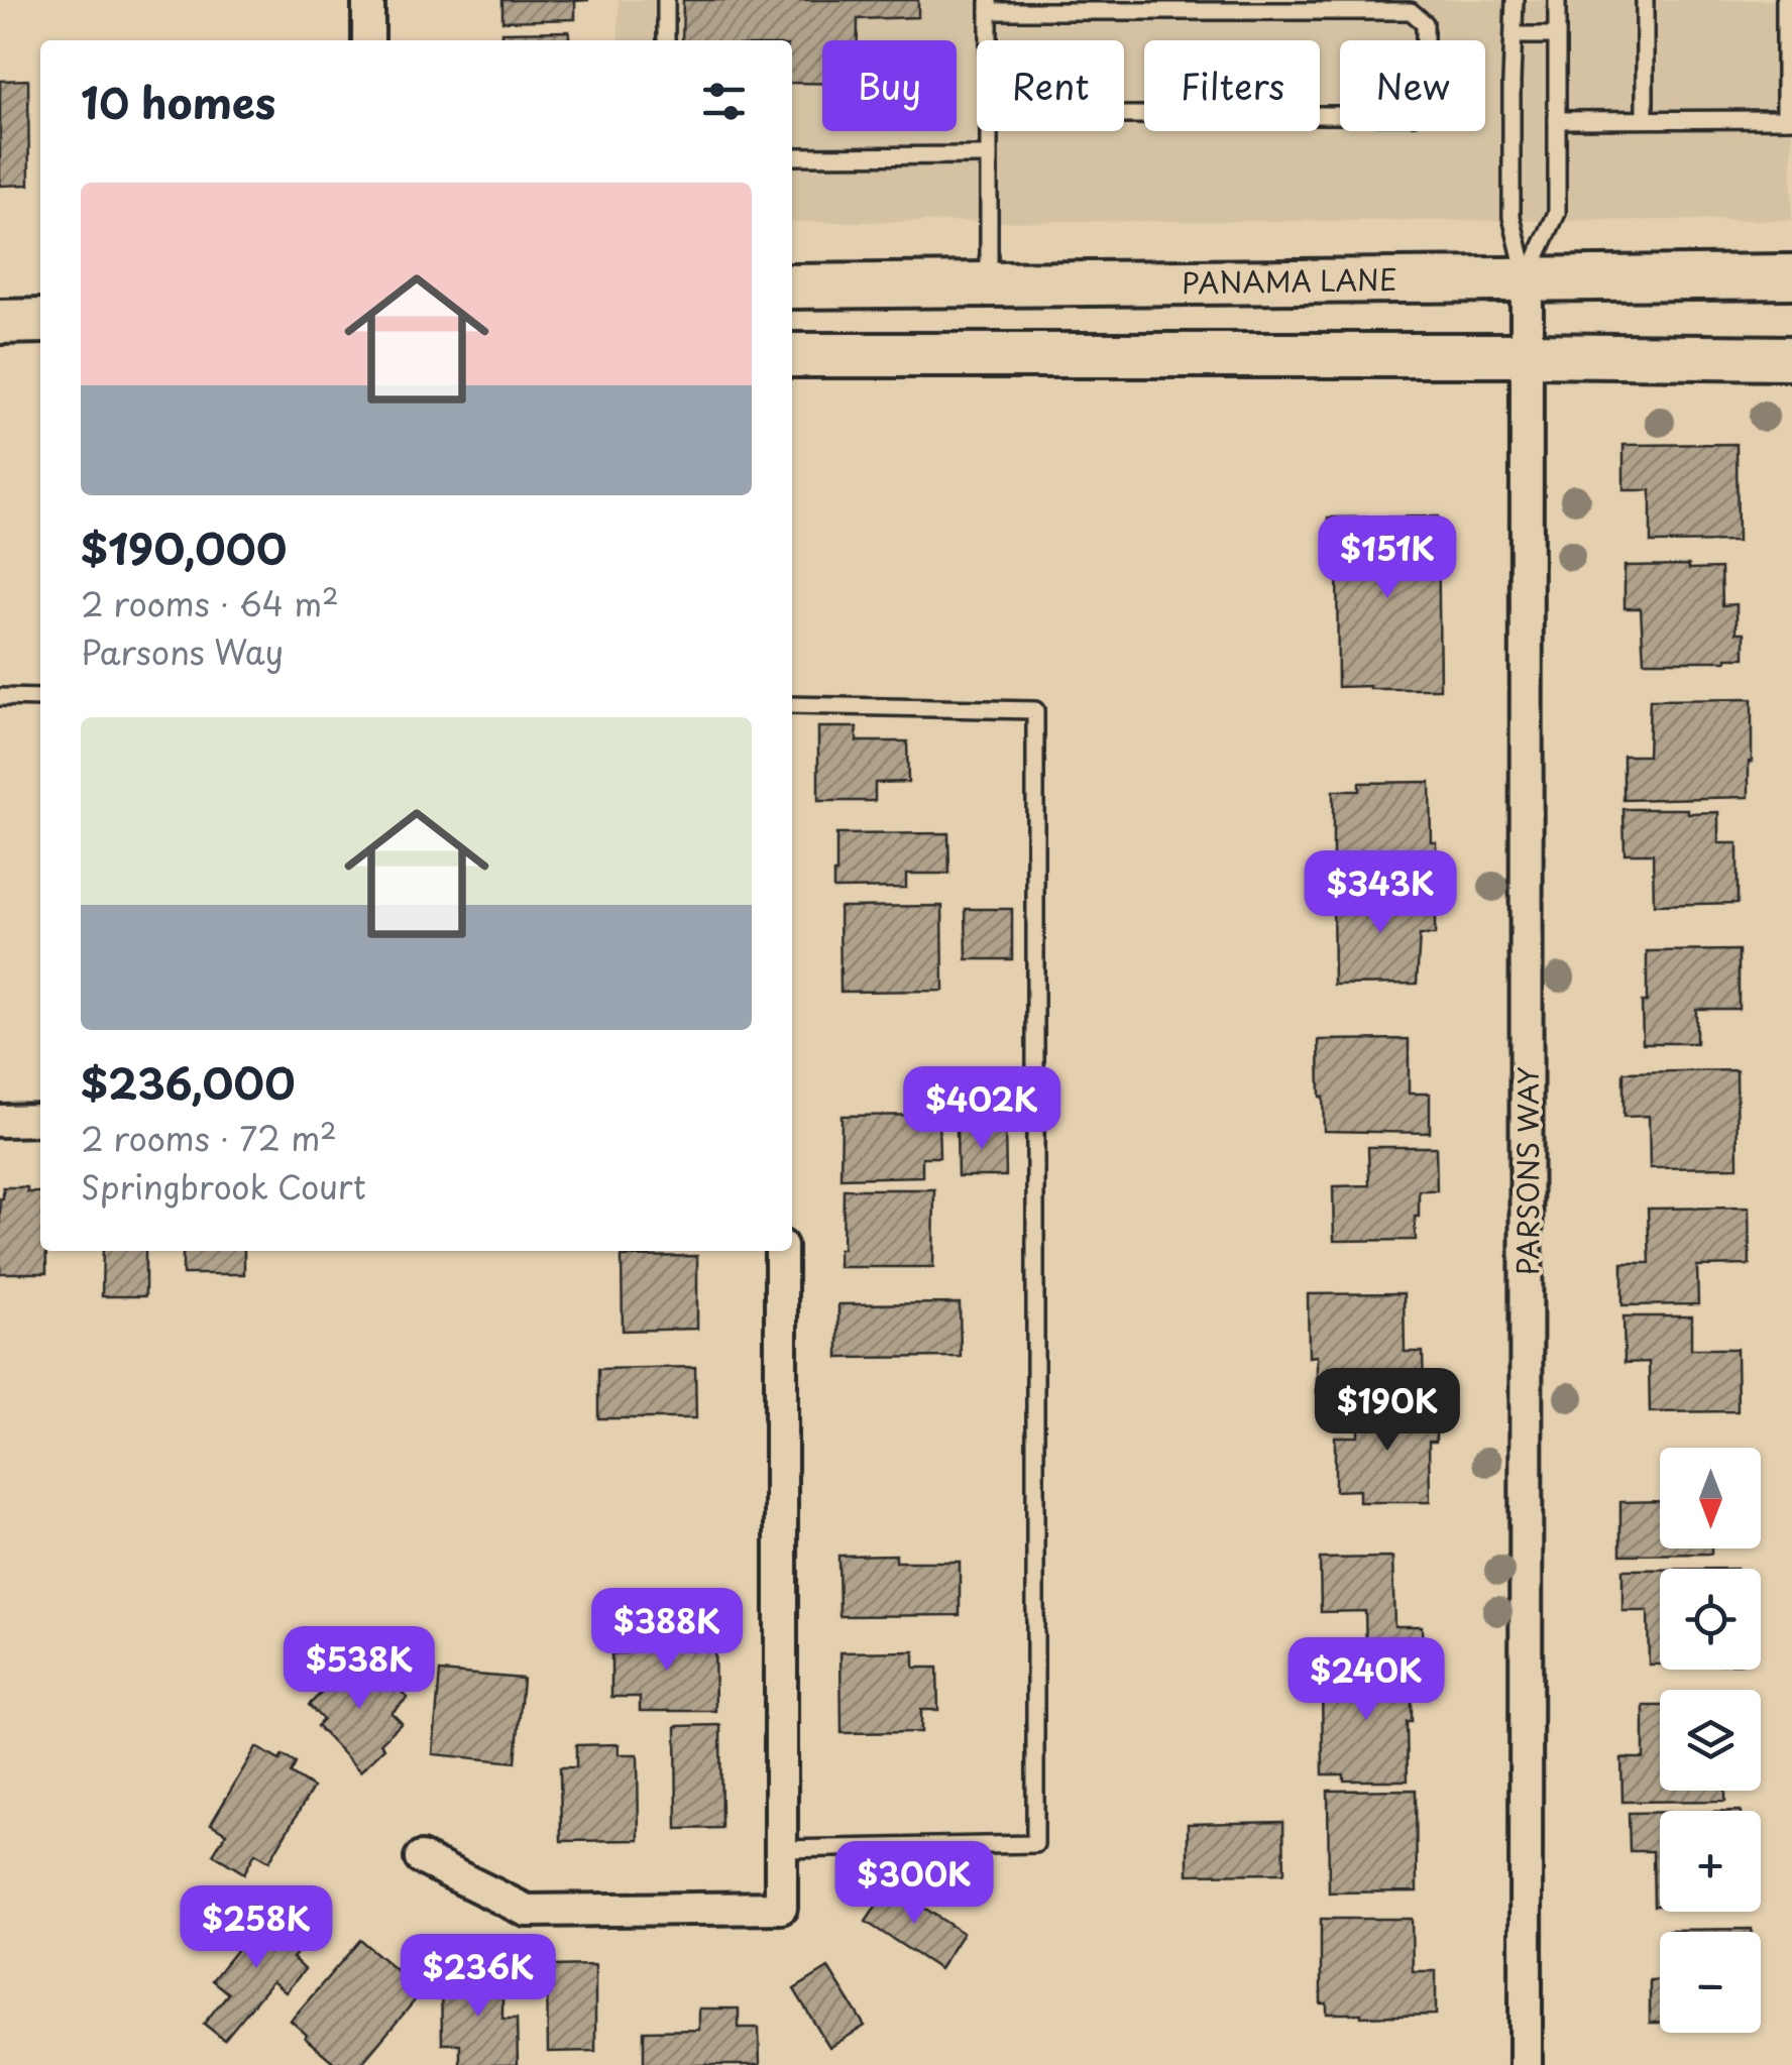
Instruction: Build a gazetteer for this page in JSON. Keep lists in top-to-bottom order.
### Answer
{
  "streets": {
    "main road": ["PANAMA LANE"],
    "street": ["PARSONS WAY"]
  },
  "crossings": [
    ["PANAMA LANE", "PARSONS WAY"]
  ],
  "north": "bottom",
  "page": {
    "chip": [
      "Buy",
      "Rent",
      "Filters",
      "New"
    ],
    "heading": "10 homes",
    "list": [
      {
        "name": "$190,000",
        "note": "2 rooms · 64 m² · Parsons Way"
      },
      {
        "name": "$236,000",
        "note": "2 rooms · 72 m² · Springbrook Court"
      }
    ],
    "price": [
      "$151K",
      "$343K",
      "$402K",
      "$190K",
      "$388K",
      "$538K",
      "$240K",
      "$300K",
      "$258K",
      "$236K"
    ],
    "map_buttons": ["+", "−"]
  }
}
